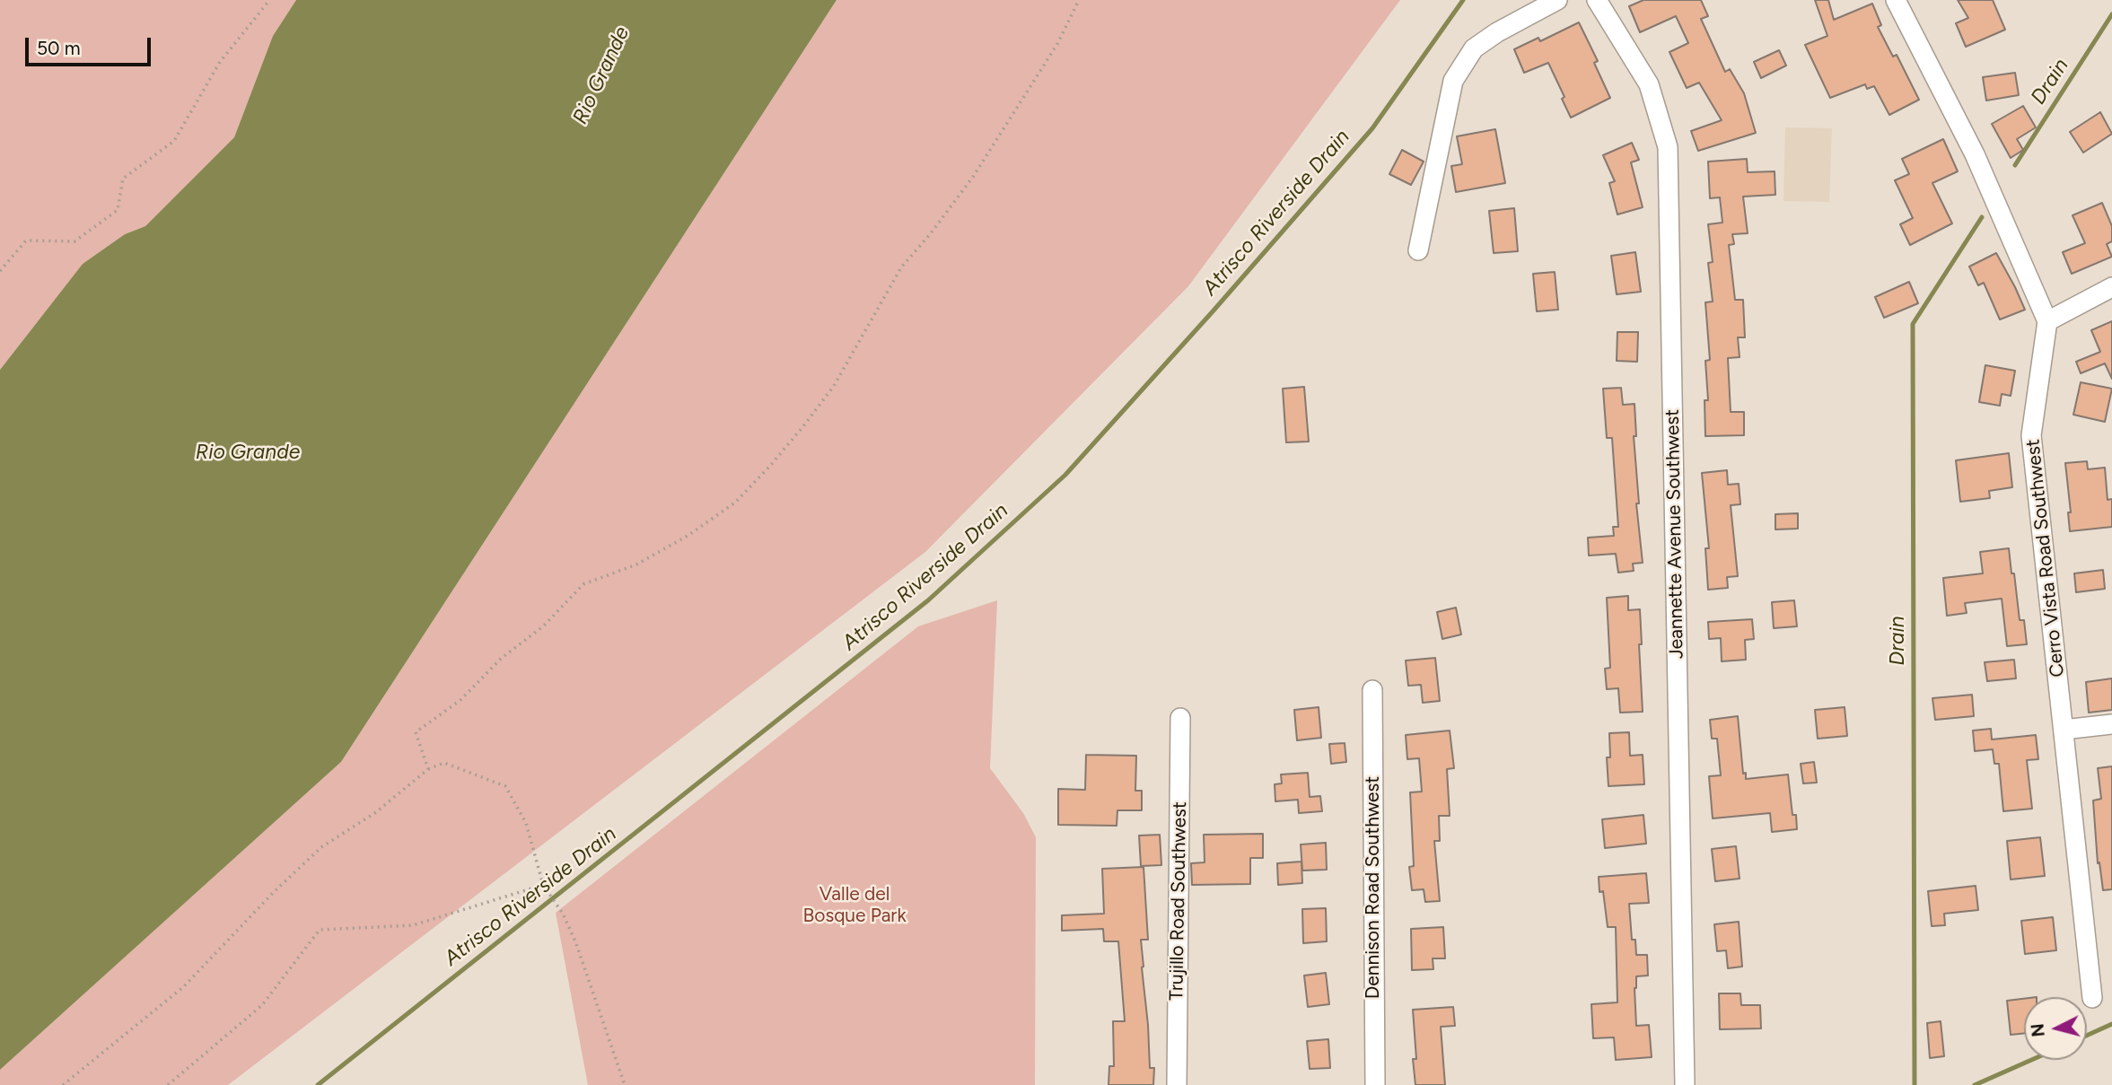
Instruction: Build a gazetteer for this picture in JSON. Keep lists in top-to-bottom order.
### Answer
{
  "streets": {
    "street": [
      "Jeannette Avenue Southwest",
      "Cerro Vista Road Southwest",
      "Dennison Road Southwest",
      "Trujillo Road Southwest"
    ]
  },
  "water": ["Rio Grande", "Drain", "Atrisco Riverside Drain"],
  "parks": ["Valle del Bosque Park"],
  "scale_bar": "50 m",
  "north": "left"
}
